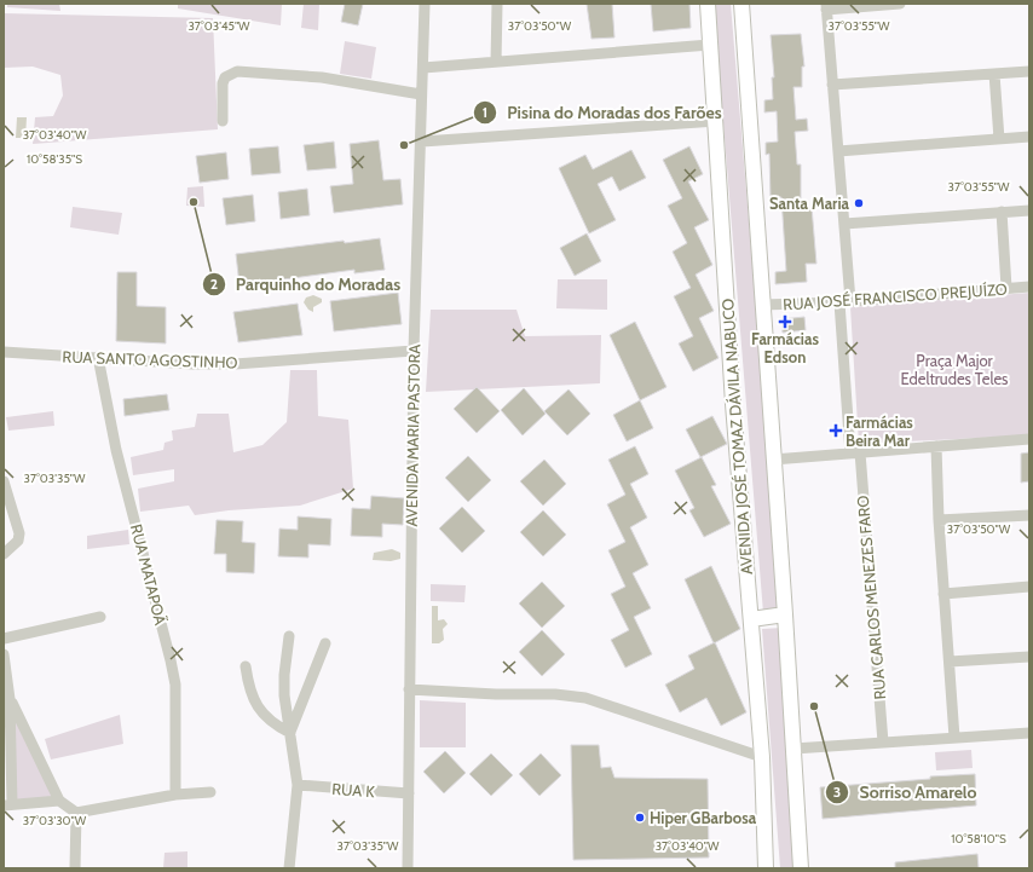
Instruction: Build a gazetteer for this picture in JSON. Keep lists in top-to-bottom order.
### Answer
{
  "streets": {
    "main road": ["AVENIDA JOSÉ TOMAZ DÁVILA NABUCO"],
    "street": [
      "RUA JOSÉ FRANCISCO PREJUÍZO",
      "RUA SANTO AGOSTINHO",
      "AVENIDA MARIA PASTORA",
      "RUA MATAPOÃ",
      "RUA CARLOS MENEZES FARO",
      "RUA K"
    ]
  },
  "crossings": [
    ["RUA JOSÉ FRANCISCO PREJUÍZO", "RUA CARLOS MENEZES FARO"],
    ["RUA SANTO AGOSTINHO", "AVENIDA MARIA PASTORA"],
    ["RUA SANTO AGOSTINHO", "RUA MATAPOÃ"],
    ["AVENIDA MARIA PASTORA", "RUA K"]
  ],
  "parks": ["Praça Major Edeltrudes Teles"],
  "places": {
    "other": [
      "Pisina do Moradas dos Farões",
      "Parquinho do Moradas",
      "Santa Maria",
      "Sorriso Amarelo",
      "Hiper GBarbosa"
    ],
    "health": ["Farmácias Edson", "Farmácias Beira Mar"]
  },
  "coordinates": [
    "37°03'45\"W",
    "37°03'50\"W",
    "37°03'55\"W",
    "37°03'40\"W",
    "10°58'35\"S",
    "37°03'35\"W",
    "37°03'30\"W",
    "10°58'10\"S"
  ]
}
